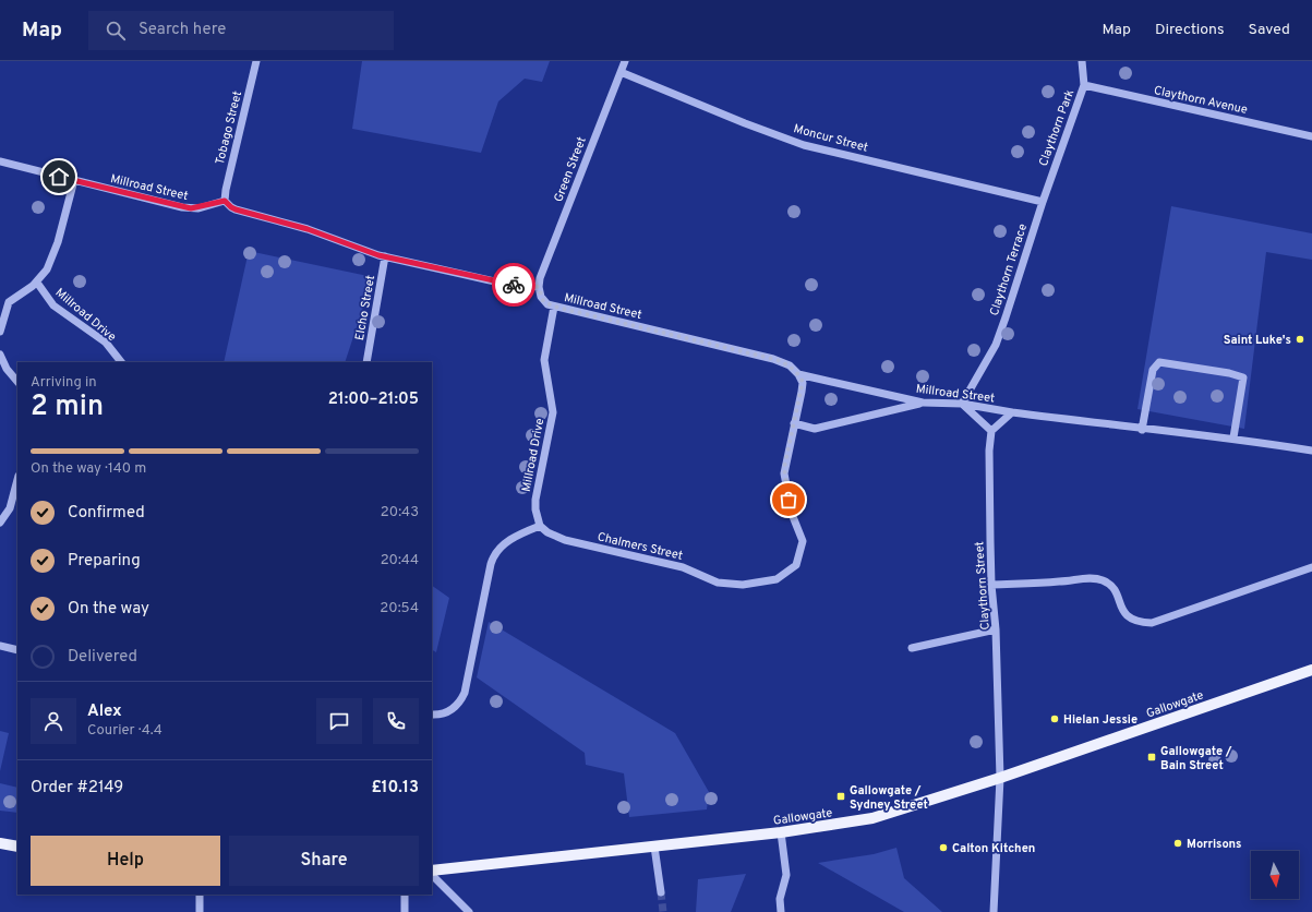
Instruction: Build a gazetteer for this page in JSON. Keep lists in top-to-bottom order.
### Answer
{
  "streets": {
    "main road": ["Gallowgate"],
    "street": [
      "Claythorn Avenue",
      "Tobago Street",
      "Claythorn Park",
      "Moncur Street",
      "Green Street",
      "Millroad Street",
      "Claythorn Terrace",
      "Elcho Street",
      "Millroad Drive",
      "Chalmers Street",
      "Claythorn Street"
    ]
  },
  "crossings": [
    ["Claythorn Avenue", "Claythorn Park"],
    ["Tobago Street", "Millroad Street"],
    ["Claythorn Park", "Moncur Street"],
    ["Claythorn Park", "Claythorn Terrace"],
    ["Moncur Street", "Green Street"],
    ["Moncur Street", "Claythorn Terrace"],
    ["Green Street", "Millroad Street"],
    ["Millroad Street", "Claythorn Terrace"],
    ["Millroad Street", "Millroad Drive"],
    ["Millroad Street", "Chalmers Street"],
    ["Millroad Street", "Claythorn Street"],
    ["Millroad Drive", "Chalmers Street"],
    ["Claythorn Street", "Gallowgate"]
  ],
  "places": {
    "other": [
      "Saint Luke's",
      "Hielan Jessie",
      "Morrisons",
      "Calton Kitchen"
    ],
    "transit": ["Gallowgate / Bain Street", "Gallowgate / Sydney Street"]
  },
  "north": "bottom",
  "page": {
    "header": "Map",
    "search": "Search here",
    "nav": ["Map", "Directions", "Saved"],
    "heading": ["2 min", "Arriving in", "21:00–21:05"],
    "panel": [
      "Alex",
      "Courier · 4.4",
      "Order #2149",
      "£10.13"
    ],
    "bar": "On the way · 140 m",
    "list": [
      ["Confirmed", "20:43"],
      ["Preparing", "20:44"],
      ["On the way", "20:54"],
      "Delivered"
    ],
    "buttons": ["Help", "Share"]
  }
}
